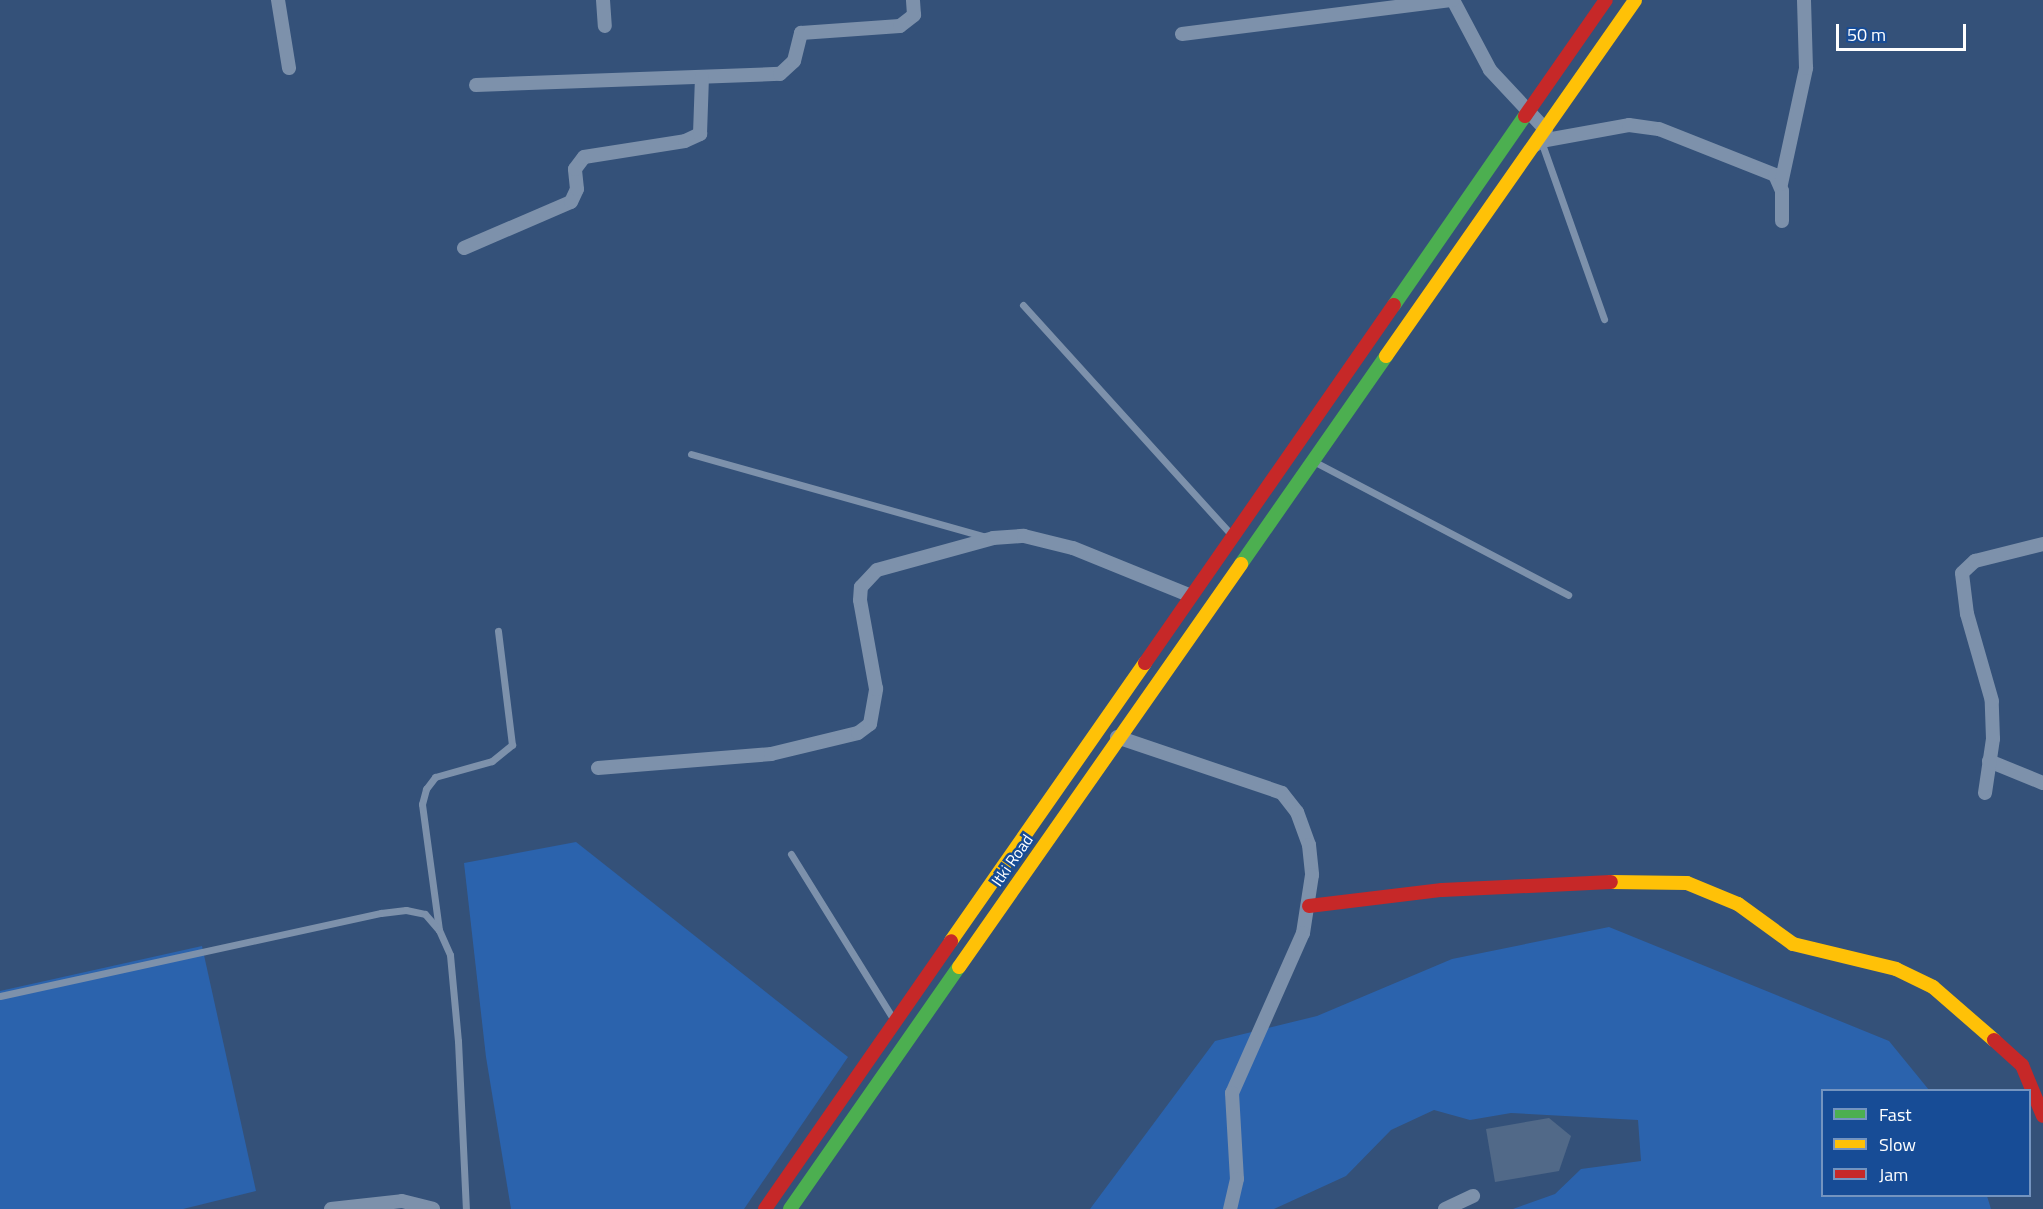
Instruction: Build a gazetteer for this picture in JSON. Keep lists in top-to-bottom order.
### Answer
{
  "streets": {
    "main road": ["Itki Road"]
  },
  "legend": ["Fast", "Slow", "Jam"],
  "scale_bar": "50 m"
}
